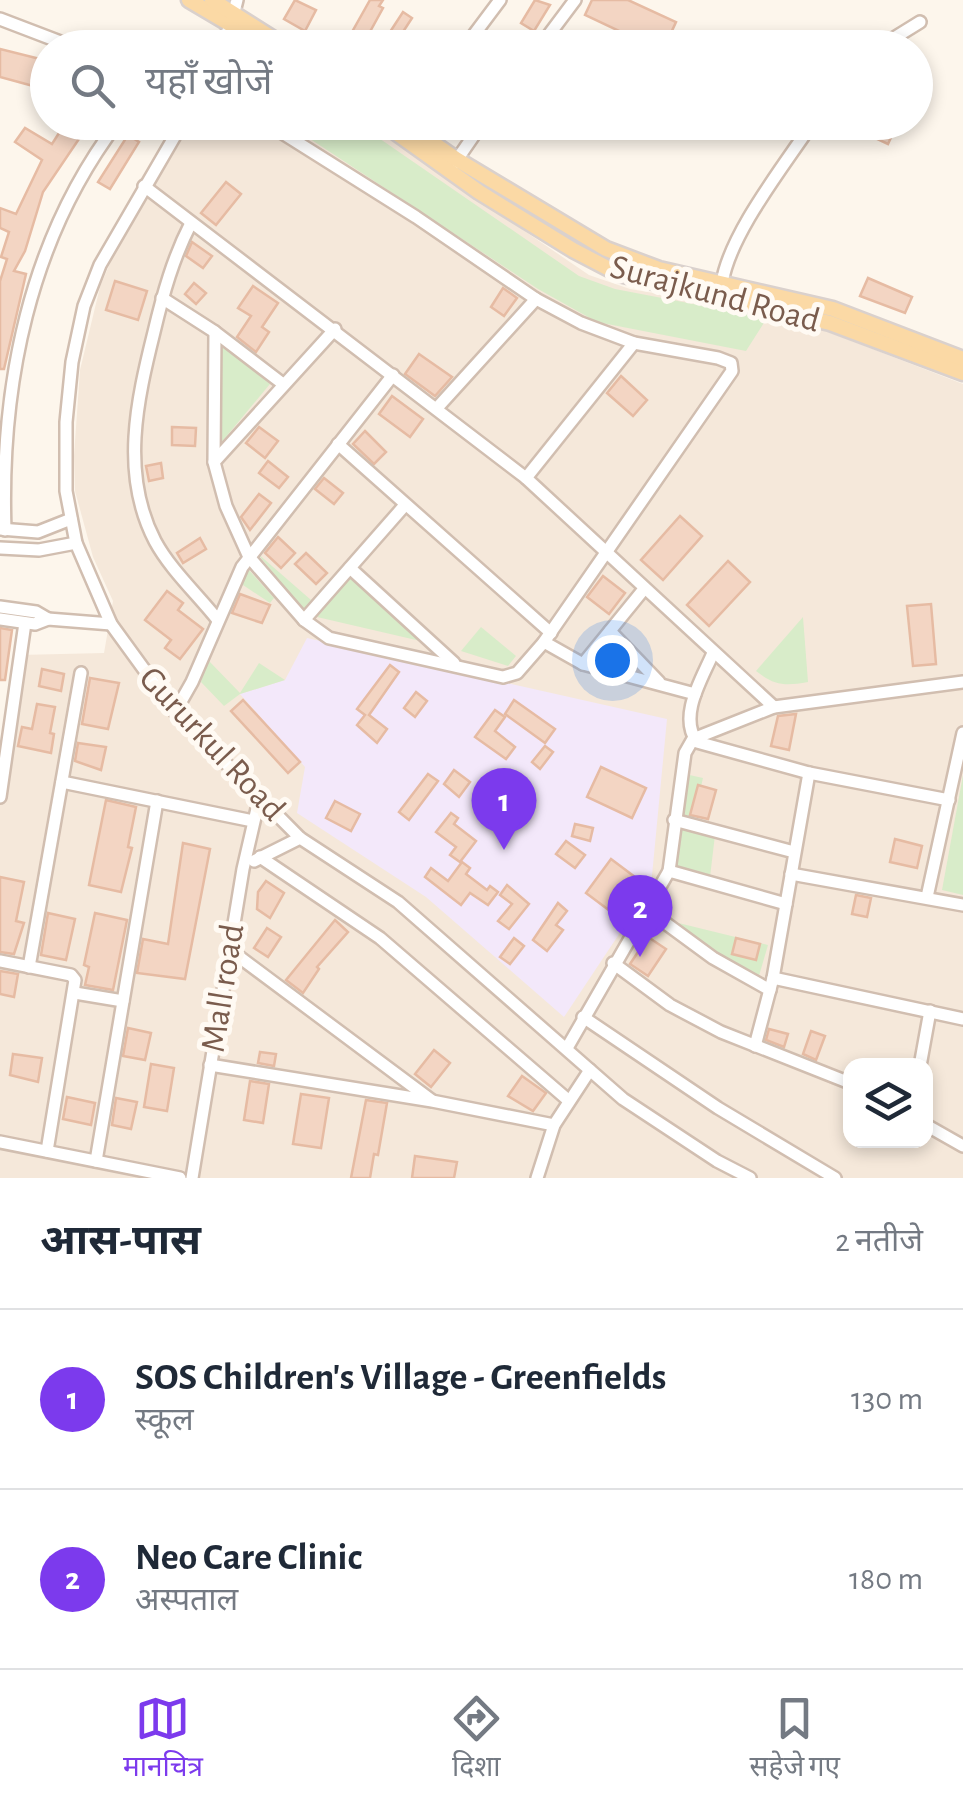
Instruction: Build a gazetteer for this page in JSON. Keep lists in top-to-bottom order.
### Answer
{
  "streets": {
    "main road": ["Surajkund Road"],
    "street": ["Gururkul Road", "Mall road"]
  },
  "crossings": [
    ["Gururkul Road", "Mall road"]
  ],
  "page": {
    "search": "यहाँ खोजें",
    "pins": ["1", "2"],
    "heading": ["आस-पास", "2 नतीजे"],
    "list": [
      {
        "mark": "1",
        "name": "SOS Children's Village - Greenfields",
        "note": "स्कूल",
        "value": "130 m"
      },
      {
        "mark": "2",
        "name": "Neo Care Clinic",
        "note": "अस्पताल",
        "value": "180 m"
      }
    ],
    "nav": ["मानचित्र", "दिशा", "सहेजे गए"]
  }
}
